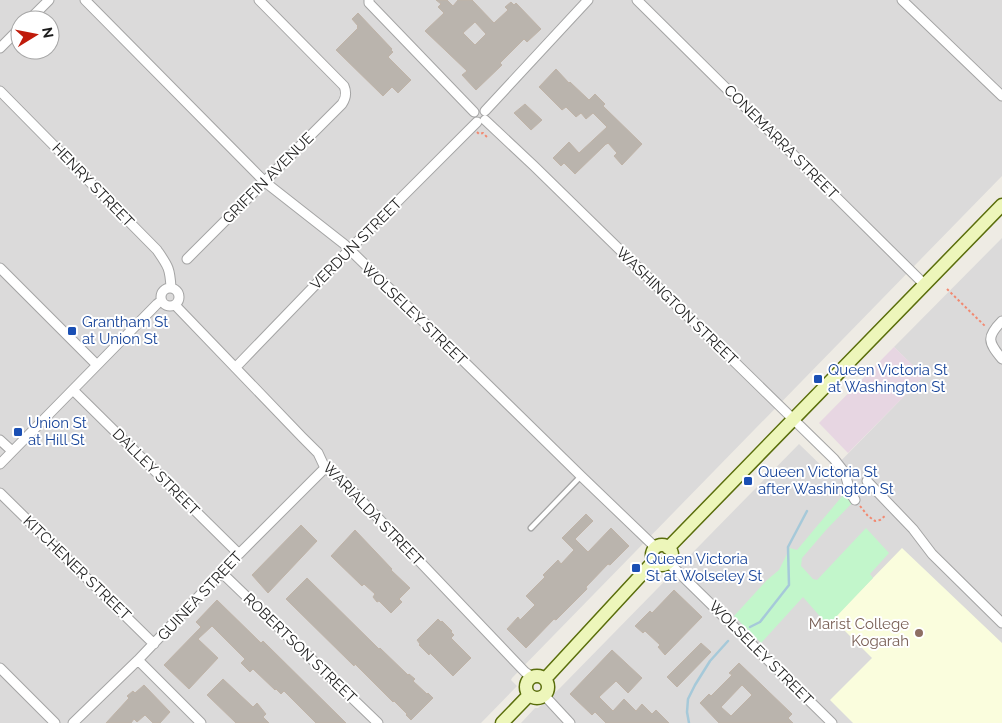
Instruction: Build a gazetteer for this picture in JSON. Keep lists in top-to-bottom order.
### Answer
{
  "streets": {
    "street": [
      "CONEMARRA STREET",
      "GRIFFIN AVENUE",
      "HENRY STREET",
      "VERDUN STREET",
      "WASHINGTON STREET",
      "WOLSELEY STREET",
      "DALLEY STREET",
      "WARIALDA STREET",
      "KITCHENER STREET",
      "GUINEA STREET",
      "ROBERTSON STREET"
    ]
  },
  "crossings": [
    ["GRIFFIN AVENUE", "WOLSELEY STREET"],
    ["HENRY STREET", "WARIALDA STREET"],
    ["VERDUN STREET", "WASHINGTON STREET"],
    ["VERDUN STREET", "WOLSELEY STREET"],
    ["VERDUN STREET", "WARIALDA STREET"],
    ["DALLEY STREET", "GUINEA STREET"],
    ["WARIALDA STREET", "GUINEA STREET"],
    ["KITCHENER STREET", "GUINEA STREET"],
    ["GUINEA STREET", "ROBERTSON STREET"]
  ],
  "places": {
    "transit": [
      "Grantham St at Union St",
      "Queen Victoria St at Washington St",
      "Union St at Hill St",
      "Queen Victoria St after Washington St",
      "Queen Victoria St at Wolseley St"
    ],
    "other": ["Marist College Kogarah"]
  },
  "north": "right"
}
